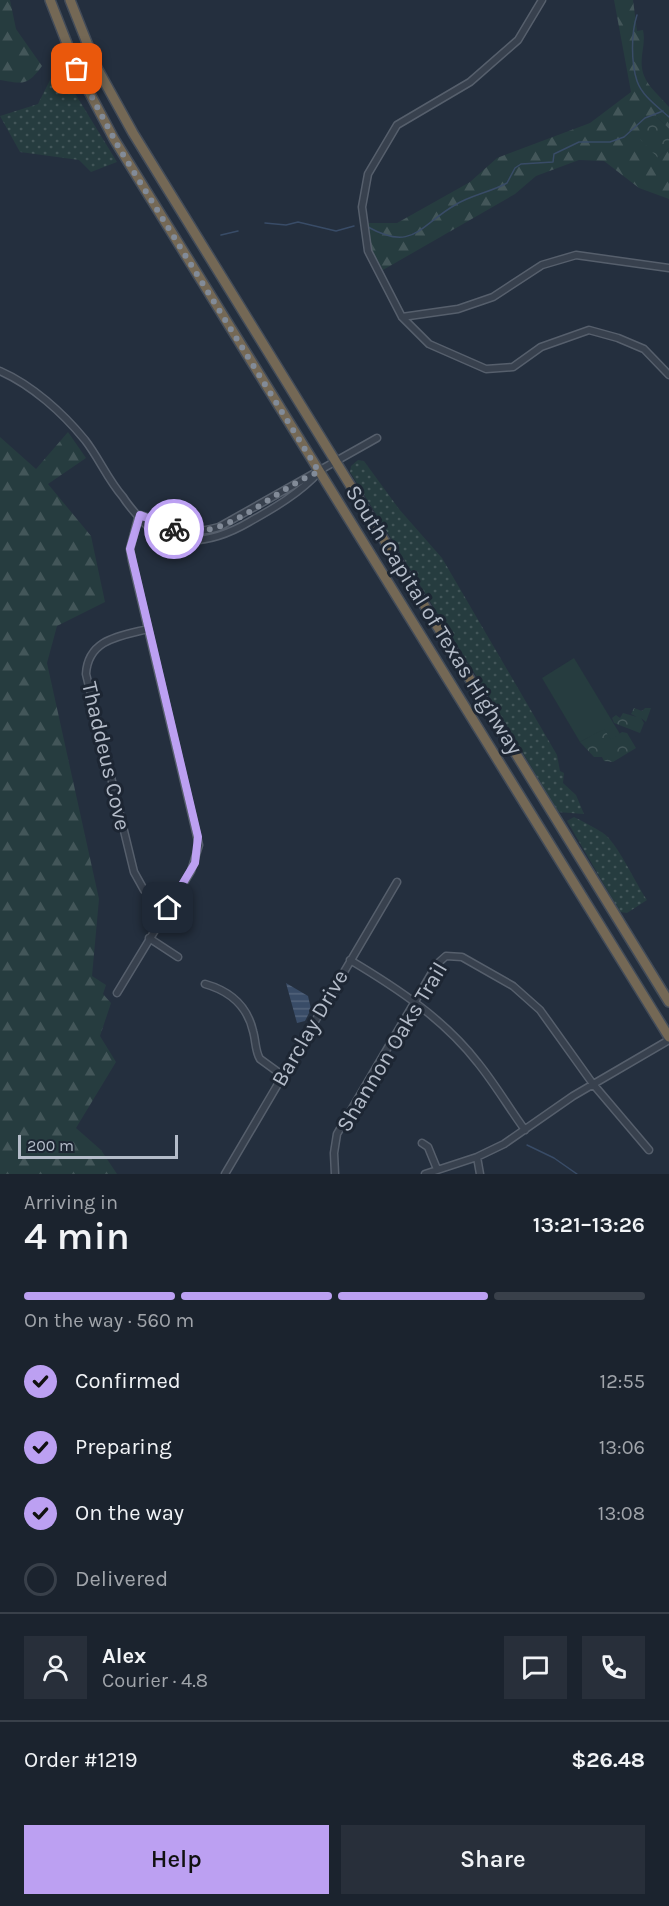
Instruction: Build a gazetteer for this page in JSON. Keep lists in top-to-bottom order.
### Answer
{
  "streets": {
    "highway": ["South Capital of Texas Highway"],
    "street": ["Thaddeus Cove", "Barclay Drive", "Shannon Oaks Trail"]
  },
  "scale_bar": "200 m",
  "page": {
    "scale": "200 m",
    "heading": ["4 min", "Arriving in", "13:21–13:26"],
    "panel": [
      "Alex",
      "Courier · 4.8",
      "Order #1219",
      "$26.48"
    ],
    "bar": "On the way · 560 m",
    "list": [
      ["Confirmed", "12:55"],
      ["Preparing", "13:06"],
      ["On the way", "13:08"],
      "Delivered"
    ],
    "buttons": ["Help", "Share"]
  }
}
